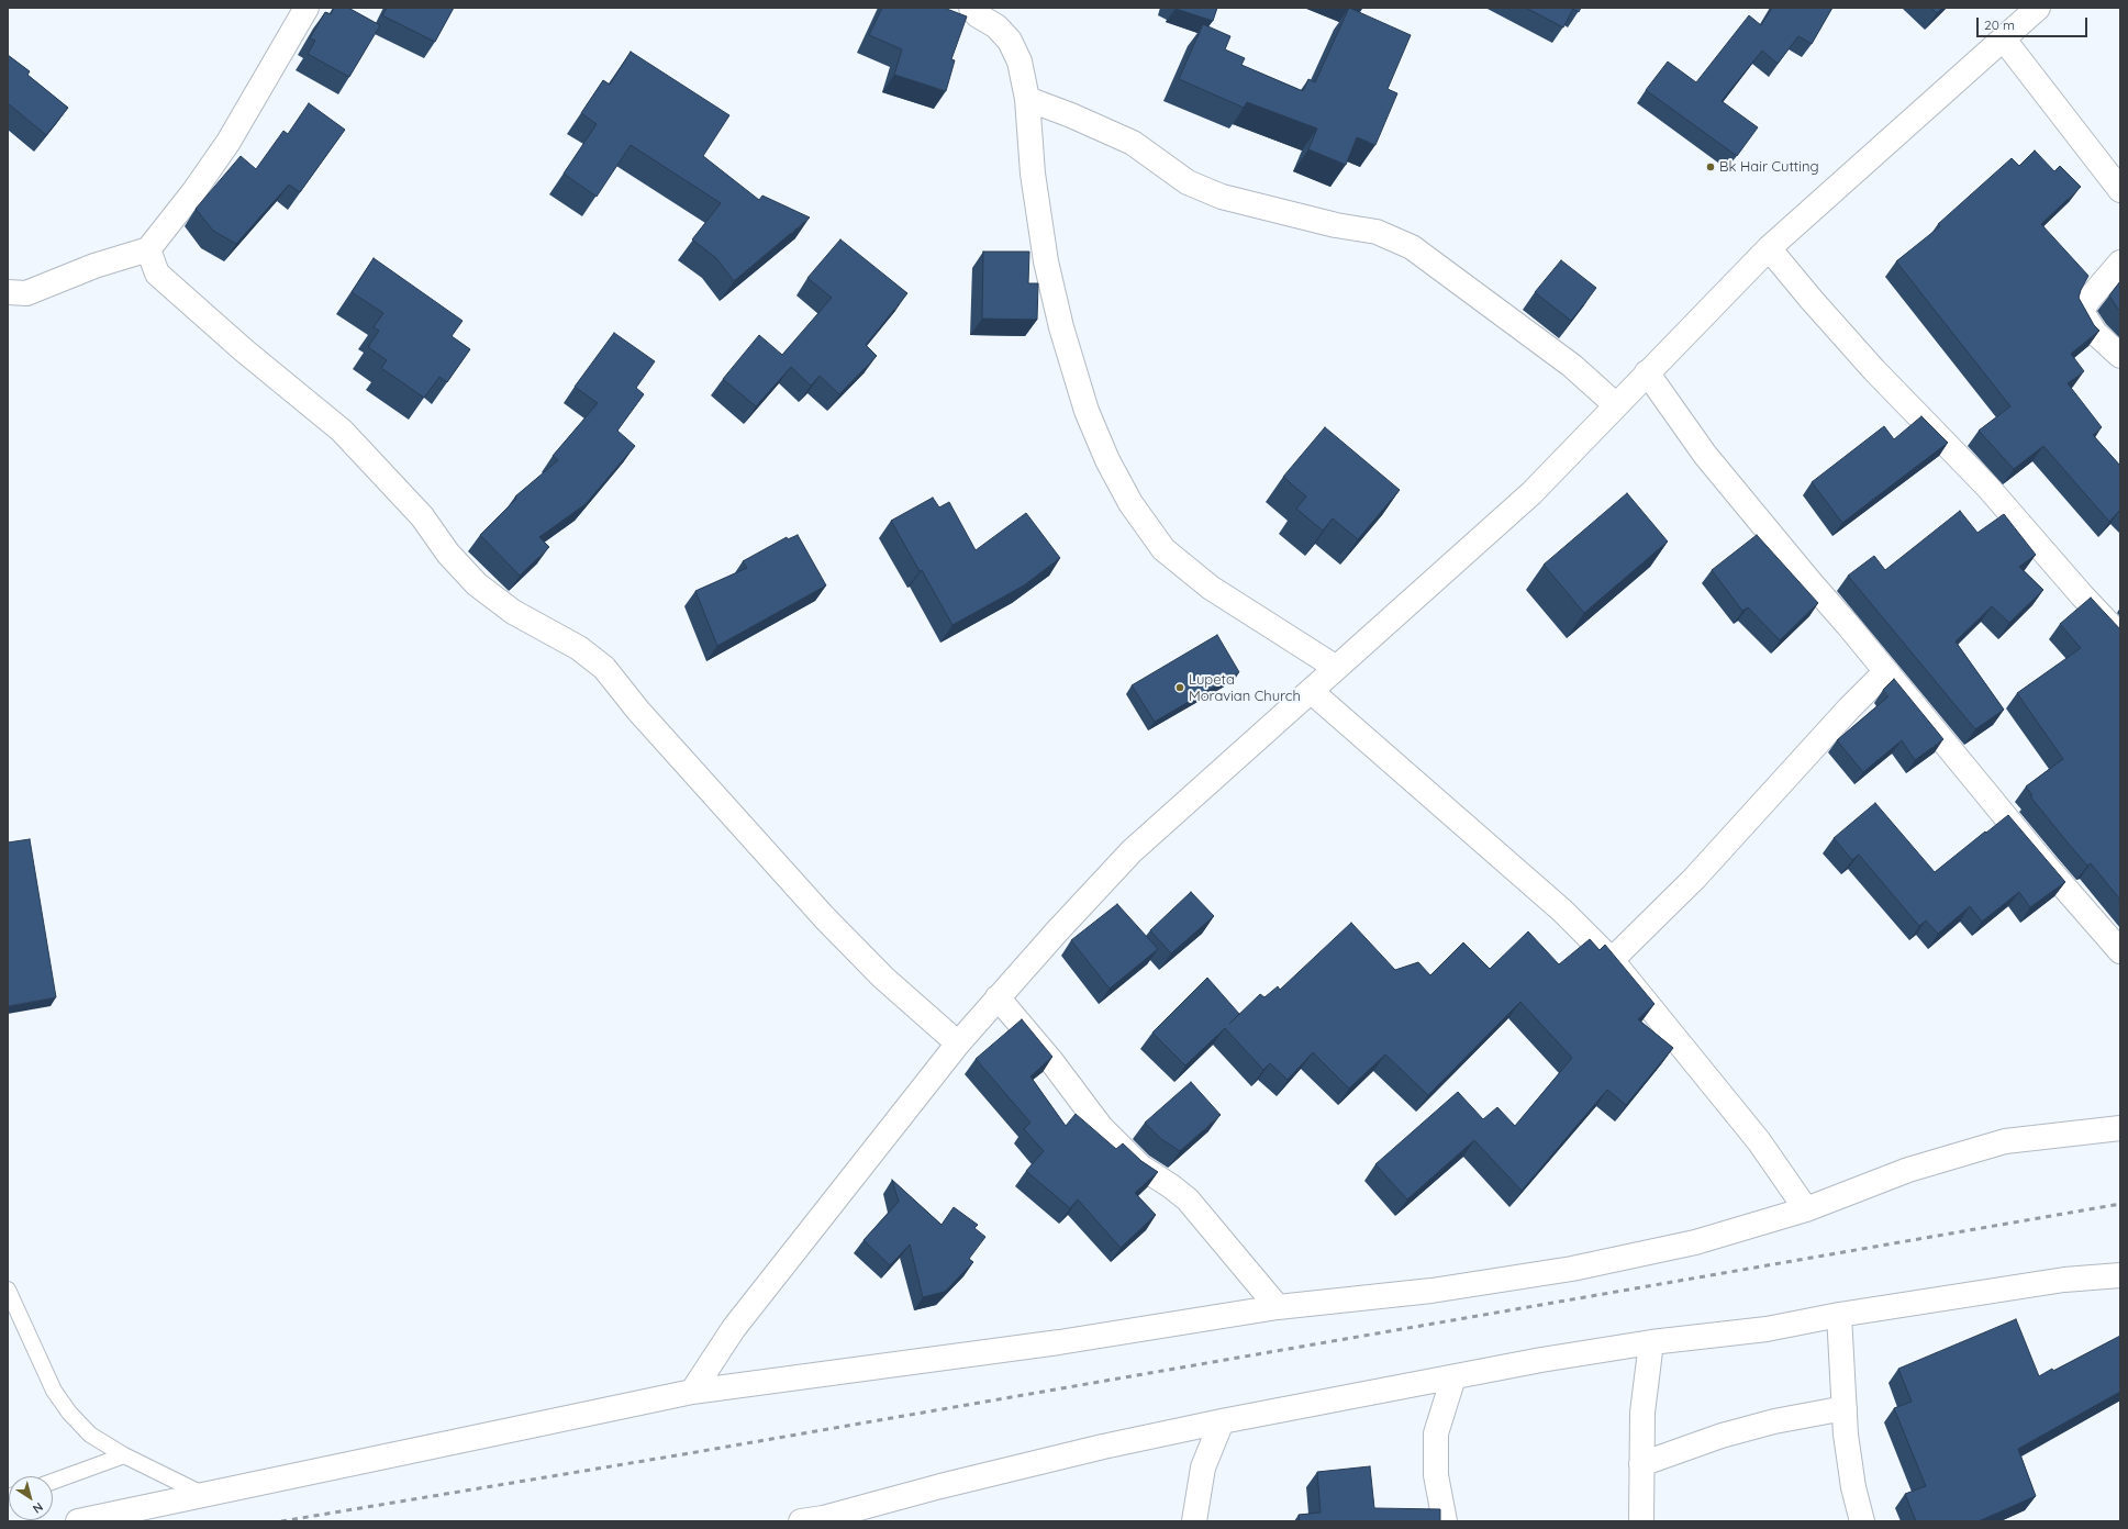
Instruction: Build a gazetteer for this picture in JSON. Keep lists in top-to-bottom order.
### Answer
{
  "places": ["Bk Hair Cutting", "Lupeta Moravian Church"],
  "scale_bar": "20 m",
  "north": "bottom right"
}
